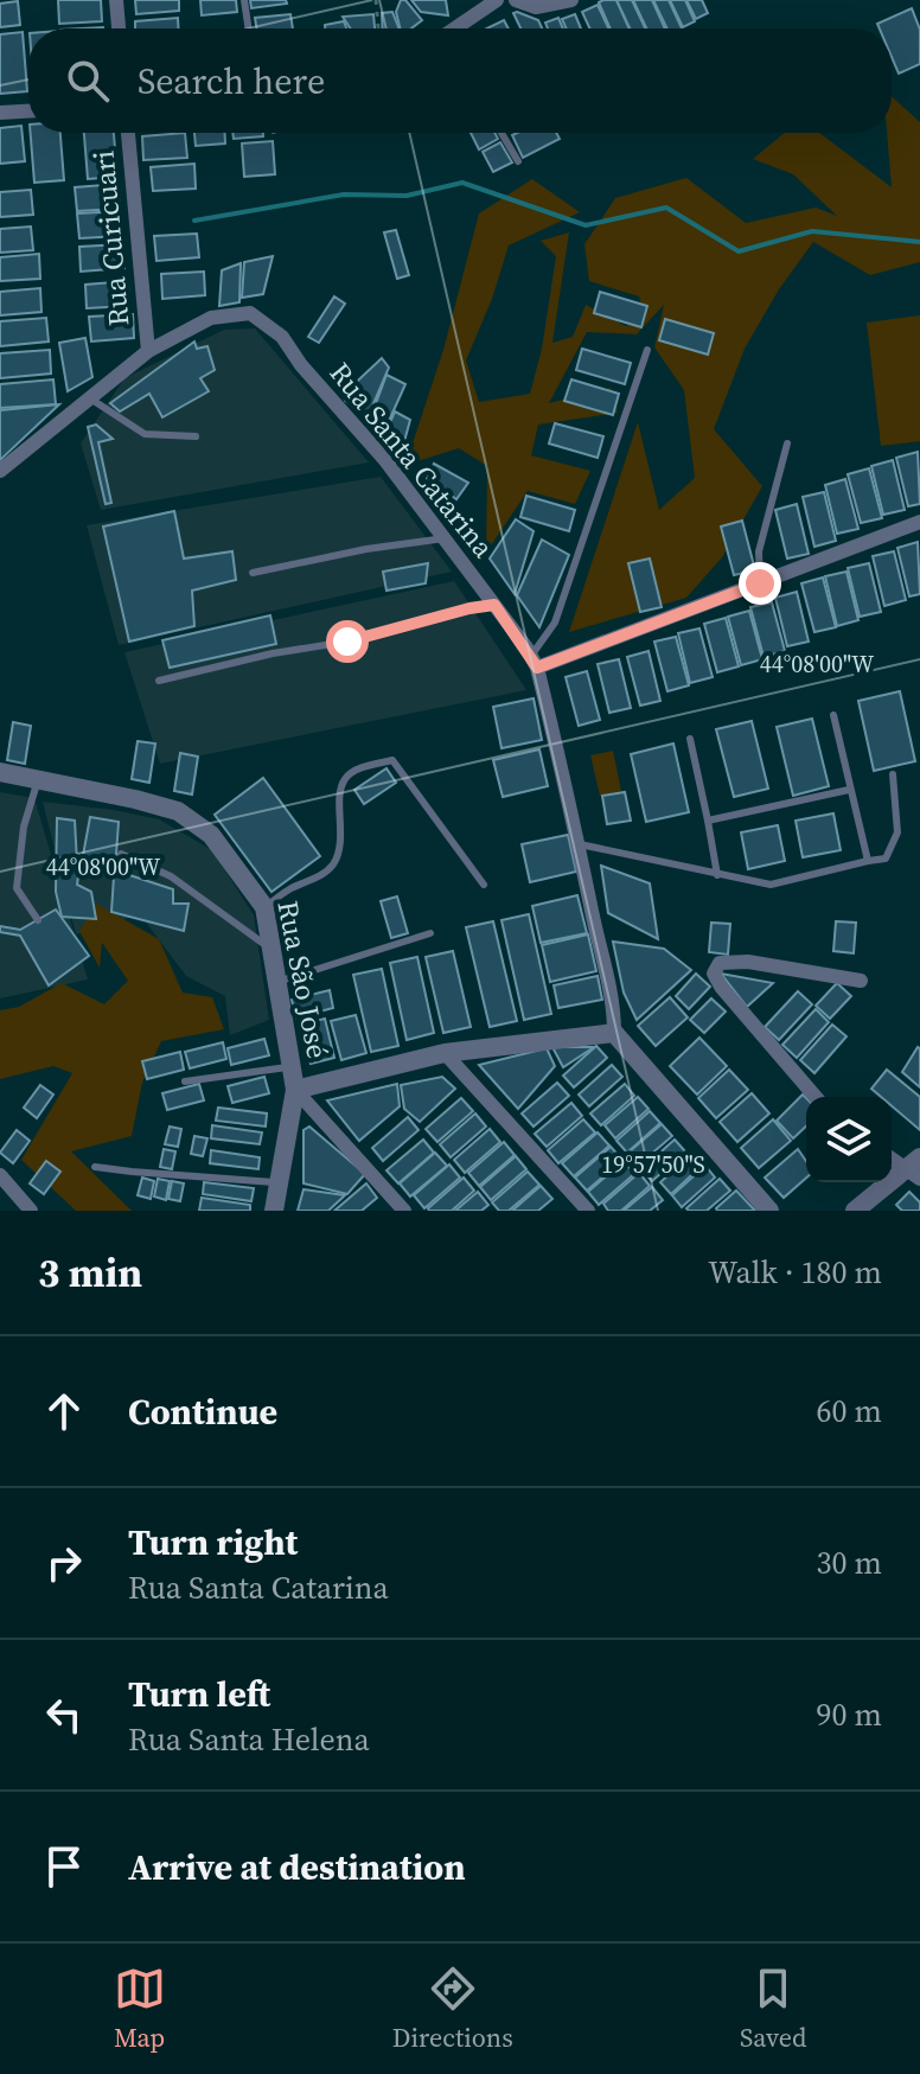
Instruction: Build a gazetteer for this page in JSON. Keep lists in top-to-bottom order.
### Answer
{
  "streets": {
    "street": ["Rua Curicuari", "Rua Santa Catarina", "Rua São José"]
  },
  "crossings": [
    ["Rua Curicuari", "Rua Santa Catarina"]
  ],
  "page": {
    "search": "Search here",
    "heading": ["3 min", "Walk · 180 m"],
    "list": [
      ["Continue", "60 m"],
      ["Turn right", "Rua Santa Catarina", "30 m"],
      ["Turn left", "Rua Santa Helena", "90 m"],
      "Arrive at destination"
    ],
    "nav": ["Map", "Directions", "Saved"]
  },
  "coordinates": ["44°08'00\"W", "19°57'50\"S"]
}
